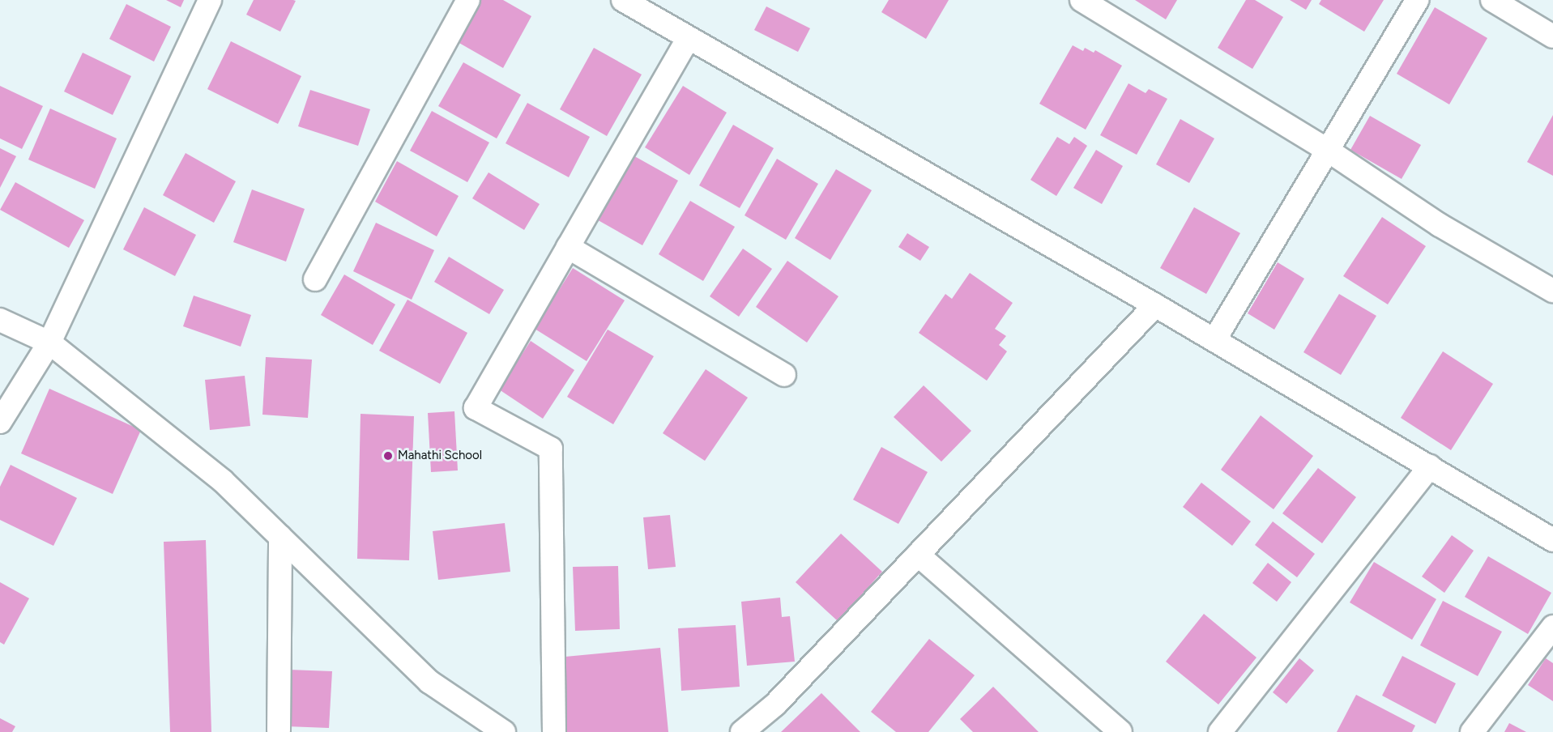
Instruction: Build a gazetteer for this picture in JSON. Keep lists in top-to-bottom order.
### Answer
{
  "places": ["Mahathi School"]
}
